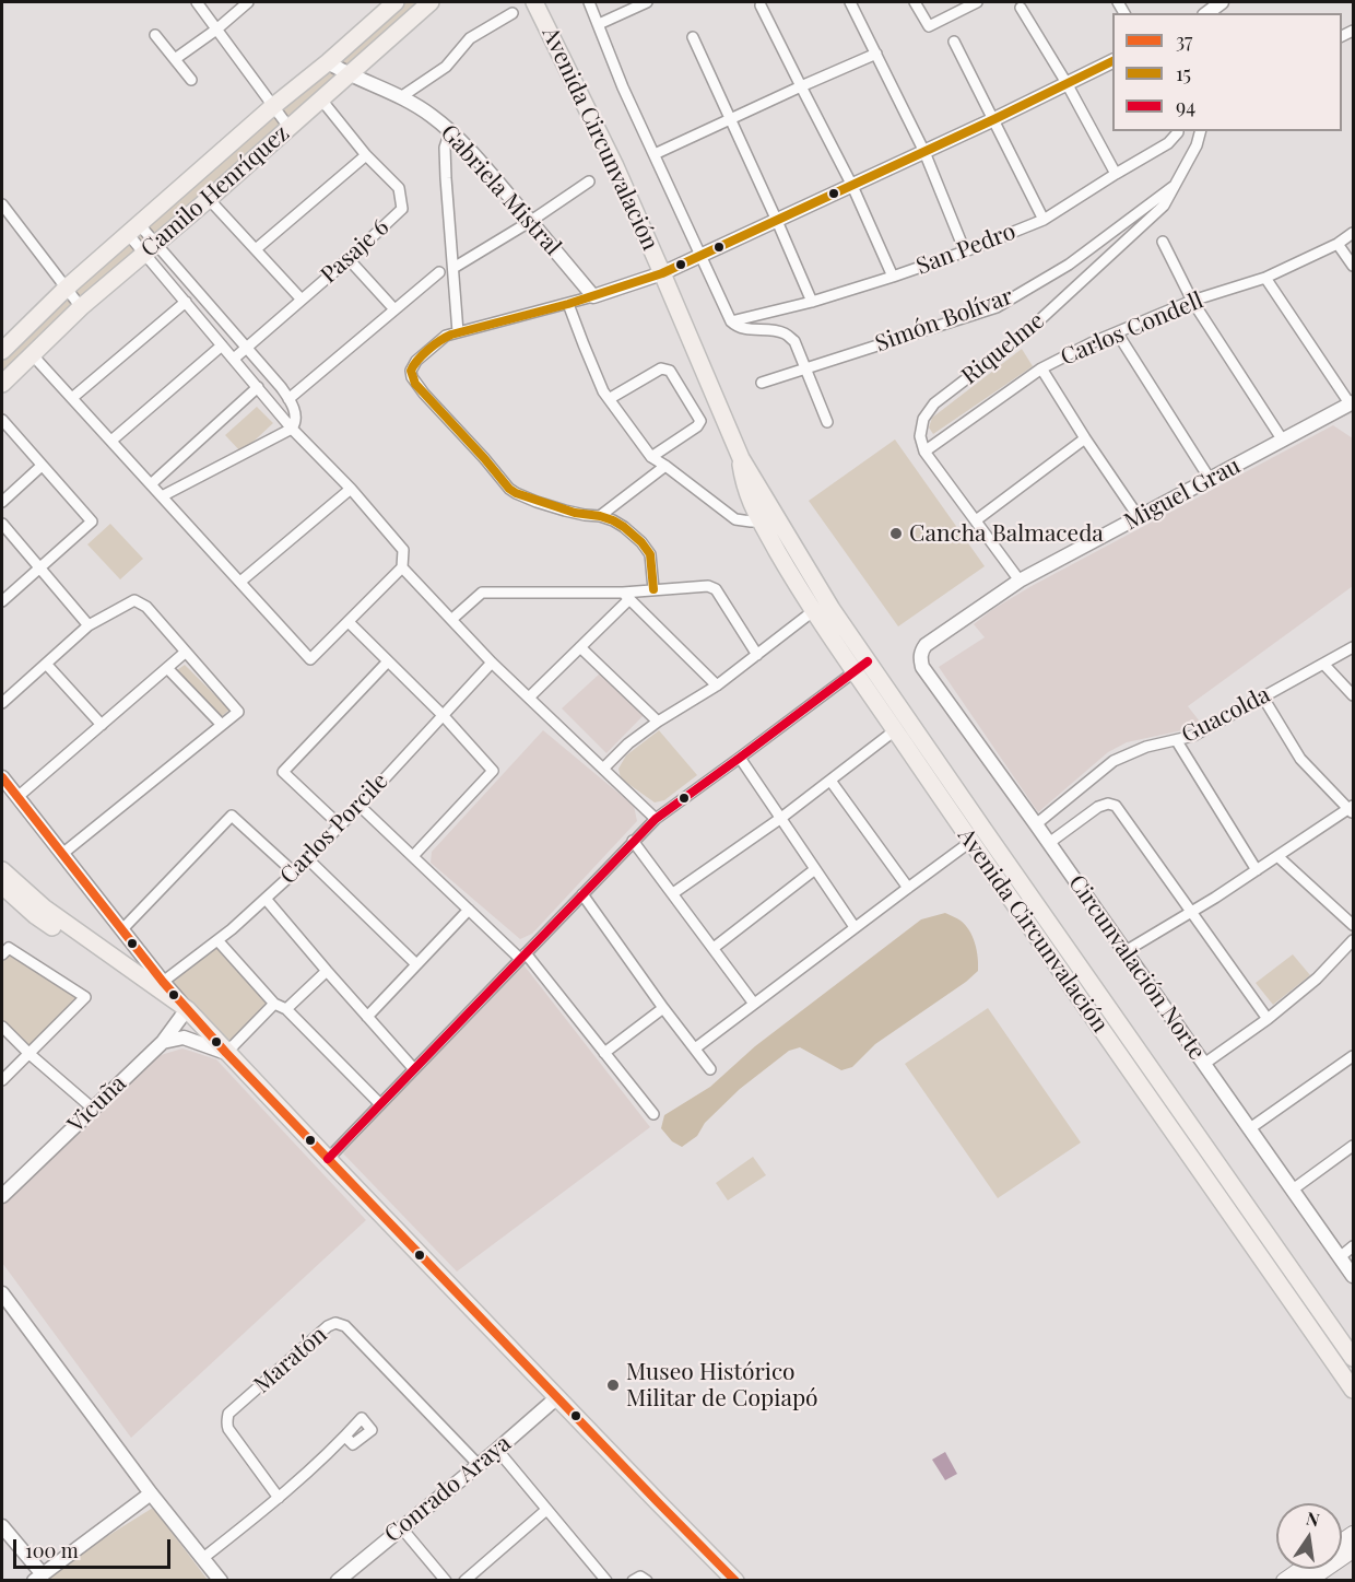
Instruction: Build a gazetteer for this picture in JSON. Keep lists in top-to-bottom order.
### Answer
{
  "streets": {
    "main road": ["Avenida Circunvalación", "Camilo Henríquez"],
    "street": [
      "Gabriela Mistral",
      "San Pedro",
      "Pasaje 6",
      "Simón Bolívar",
      "Carlos Condell",
      "Riquelme",
      "Miguel Grau",
      "Guacolda",
      "Carlos Porcile",
      "Circunvalación Norte",
      "Vicuña",
      "Maratón",
      "Conrado Araya"
    ]
  },
  "crossings": [
    ["Gabriela Mistral", "Camilo Henríquez"],
    ["Camilo Henríquez", "Pasaje 6"],
    ["Simón Bolívar", "Riquelme"],
    ["Carlos Condell", "Riquelme"],
    ["Miguel Grau", "Circunvalación Norte"],
    ["Guacolda", "Circunvalación Norte"],
    ["Maratón", "Conrado Araya"]
  ],
  "places": ["Cancha Balmaceda", "Museo Histórico Militar de Copiapó"],
  "lines": ["transit line 15", "transit line 94", "transit line 37"],
  "legend": ["37", "15", "94"],
  "scale_bar": "100 m",
  "north": "top"
}
